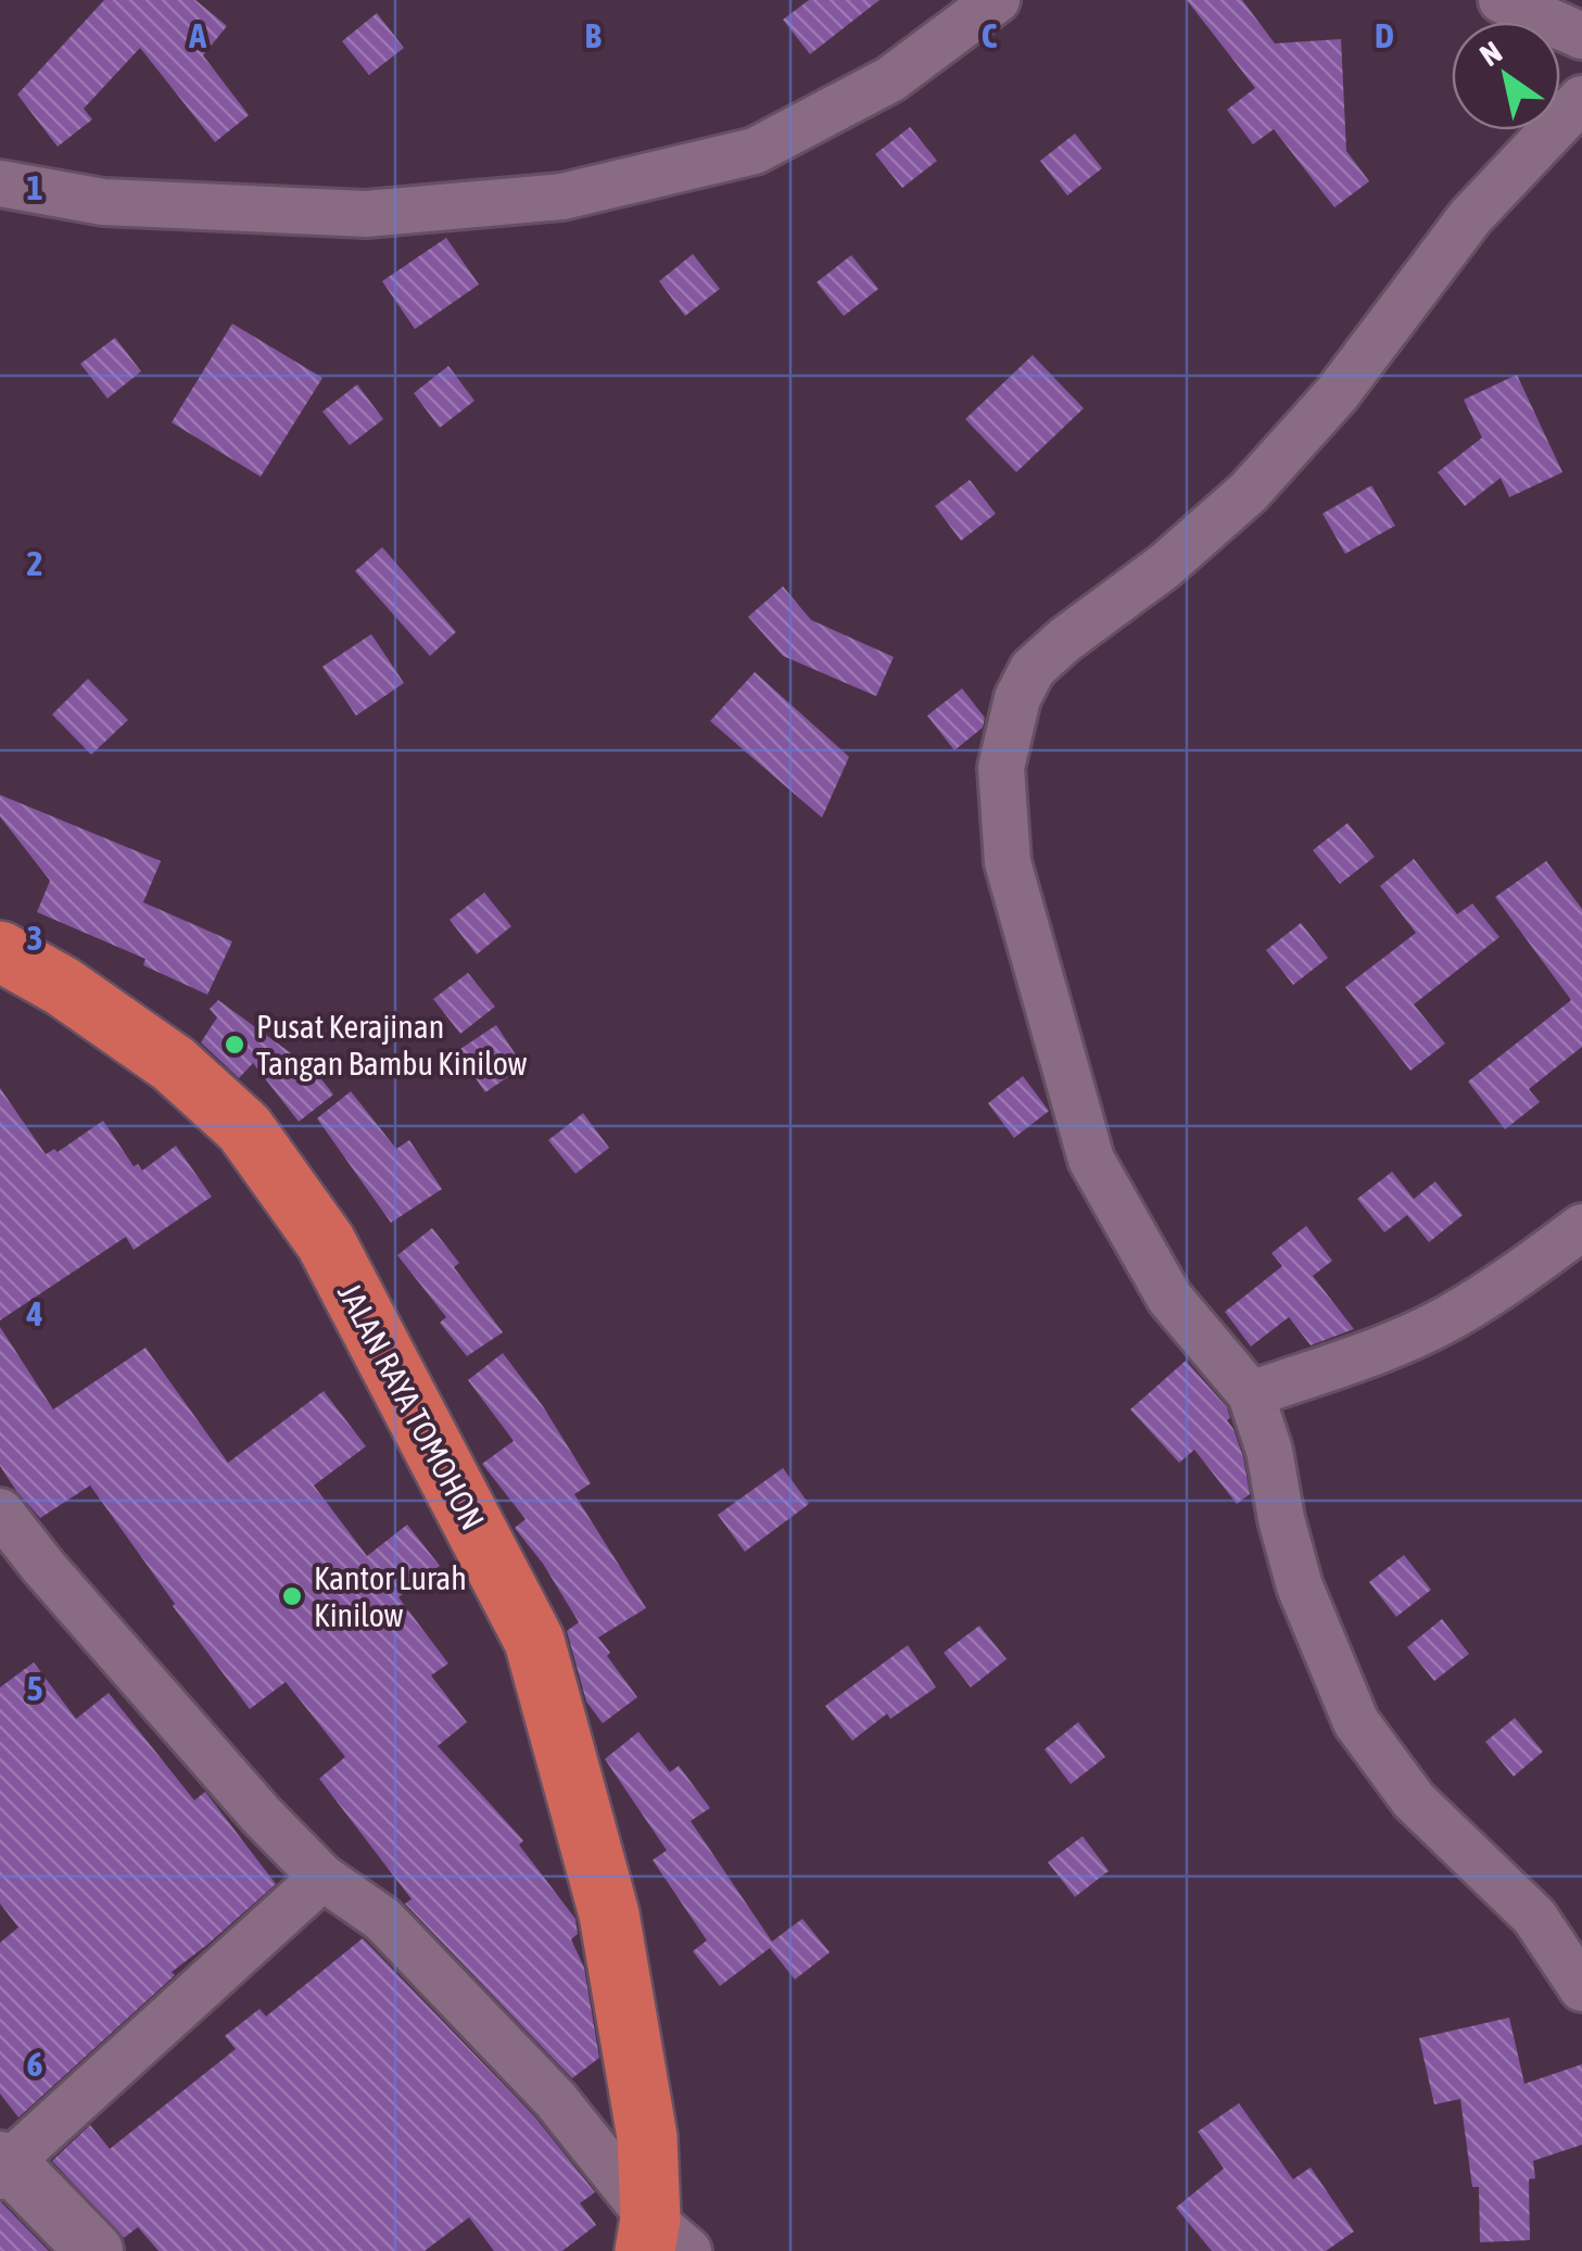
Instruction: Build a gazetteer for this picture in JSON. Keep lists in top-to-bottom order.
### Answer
{
  "streets": {
    "highway": ["JALAN RAYA TOMOHON"]
  },
  "places": ["Pusat Kerajinan Tangan Bambu Kinilow", "Kantor Lurah Kinilow"],
  "north": "top left",
  "grid": {
    "columns": [
      "A",
      "B",
      "C",
      "D"
    ],
    "rows": [
      "1",
      "2",
      "3",
      "4",
      "5",
      "6"
    ]
  }
}
